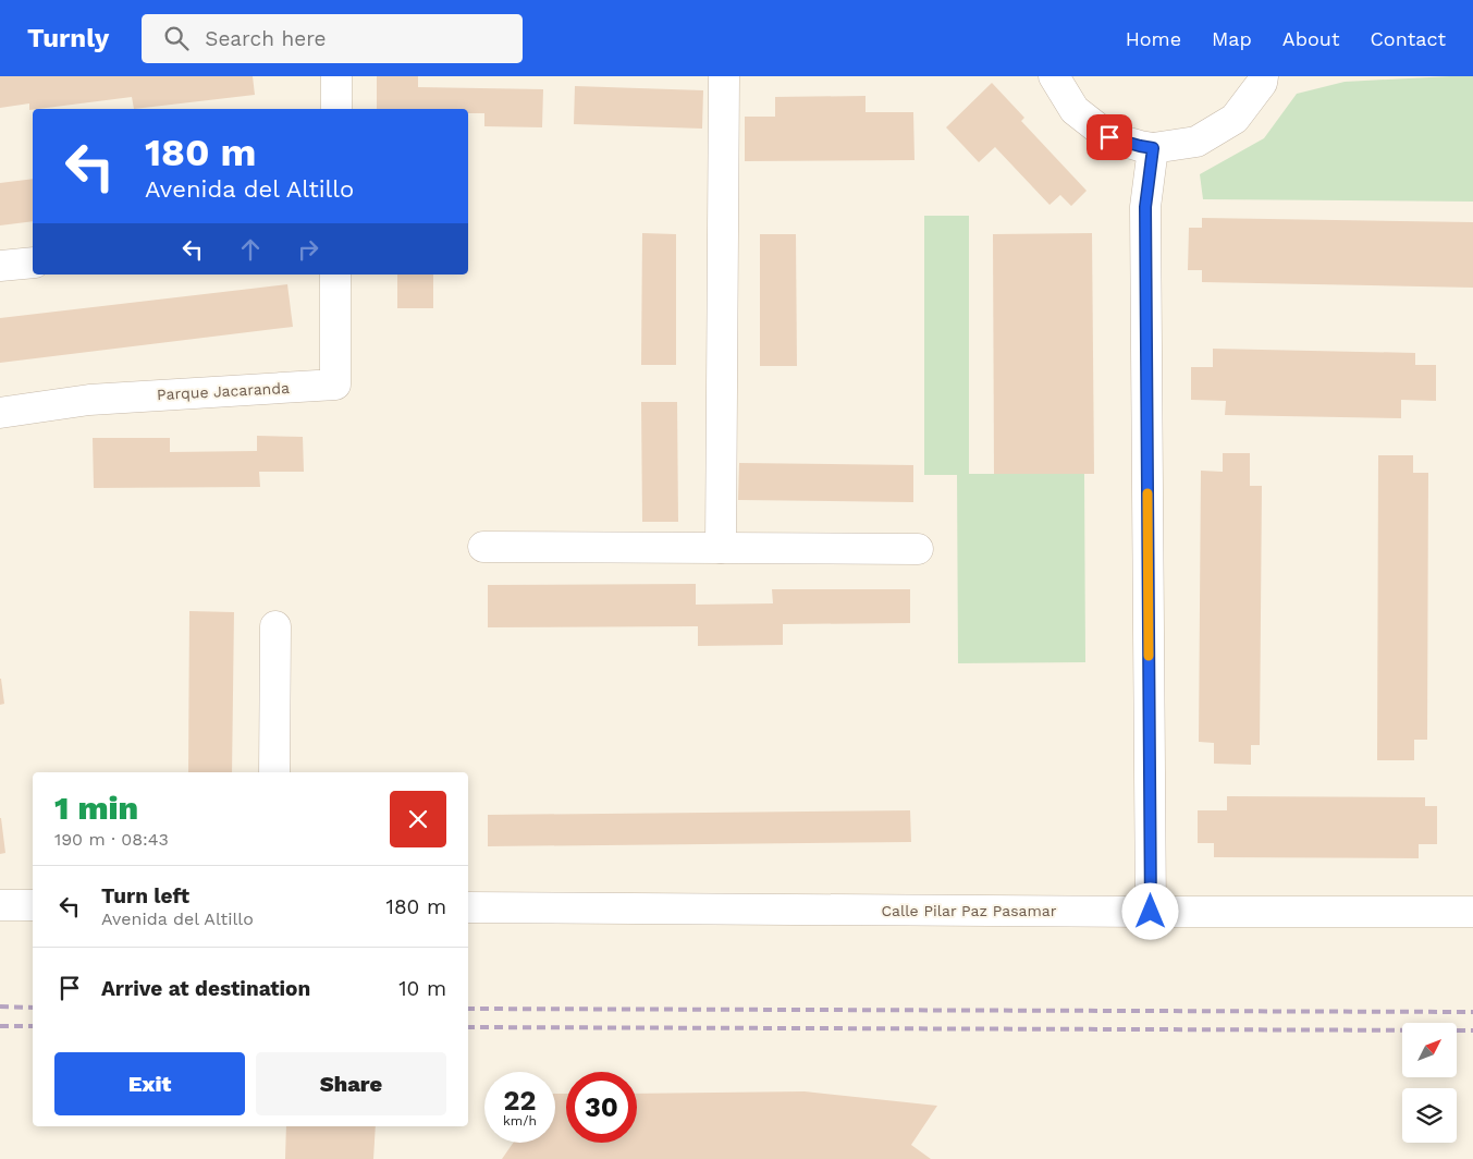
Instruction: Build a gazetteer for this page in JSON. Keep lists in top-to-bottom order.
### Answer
{
  "streets": {
    "street": ["Parque Jacaranda", "Calle Pilar Paz Pasamar"]
  },
  "north": "top right",
  "page": {
    "header": "Turnly",
    "search": "Search here",
    "nav": [
      "Home",
      "Map",
      "About",
      "Contact"
    ],
    "turn": ["180 m", "Avenida del Altillo"],
    "heading": ["1 min", "190 m · 08:43"],
    "list": [
      {
        "name": "Turn left",
        "note": "Avenida del Altillo",
        "value": "180 m"
      },
      {
        "name": "Arrive at destination",
        "value": "10 m"
      }
    ],
    "buttons": ["Exit", "Share"],
    "speed": "22 km/h",
    "limit": "30"
  }
}
